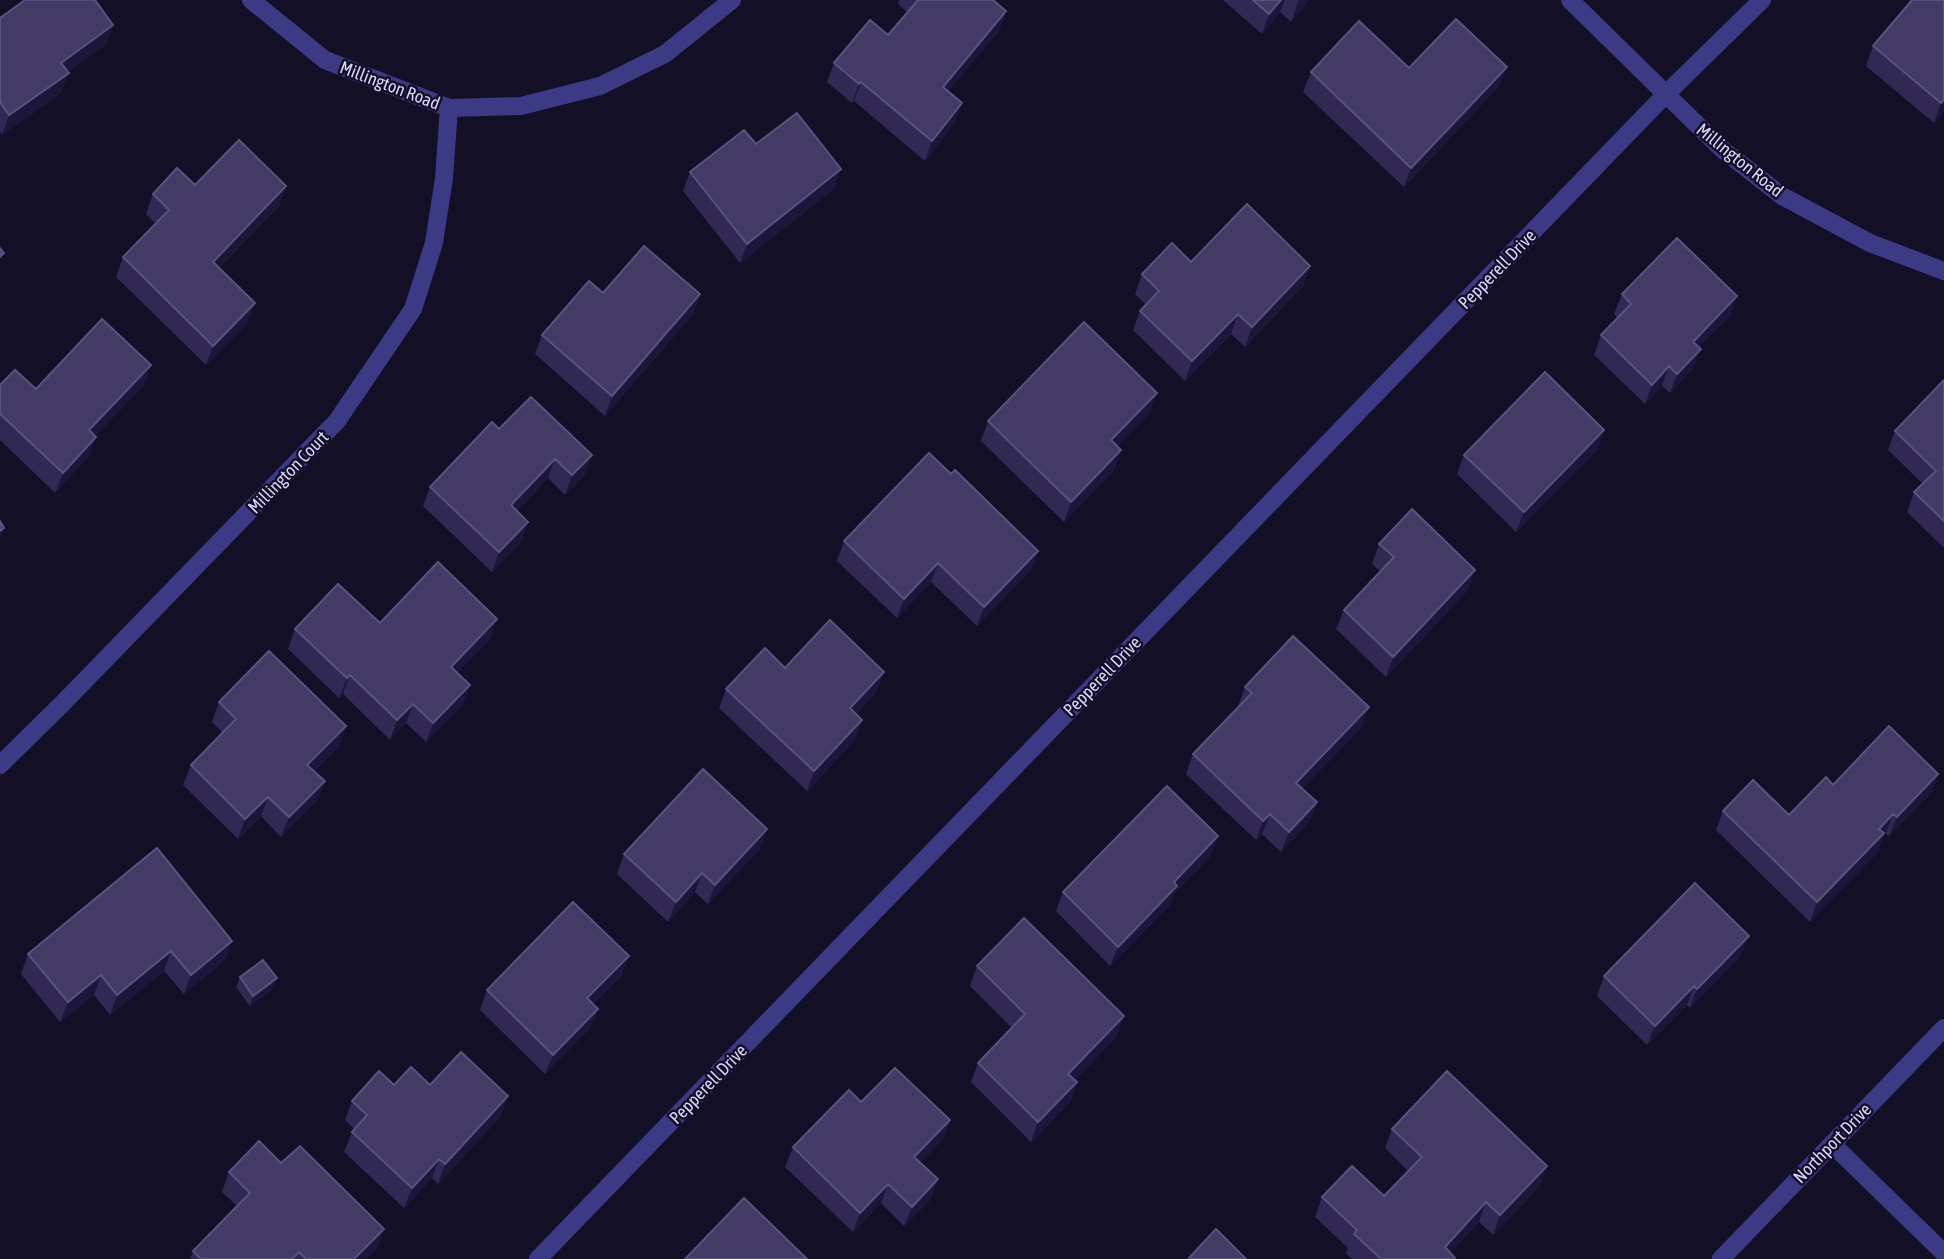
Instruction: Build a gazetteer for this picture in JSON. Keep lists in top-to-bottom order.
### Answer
{
  "streets": {
    "street": [
      "Millington Road",
      "Pepperell Drive",
      "Millington Court",
      "Northport Drive"
    ]
  },
  "crossings": [
    ["Millington Road", "Pepperell Drive"],
    ["Millington Road", "Millington Court"]
  ]
}
